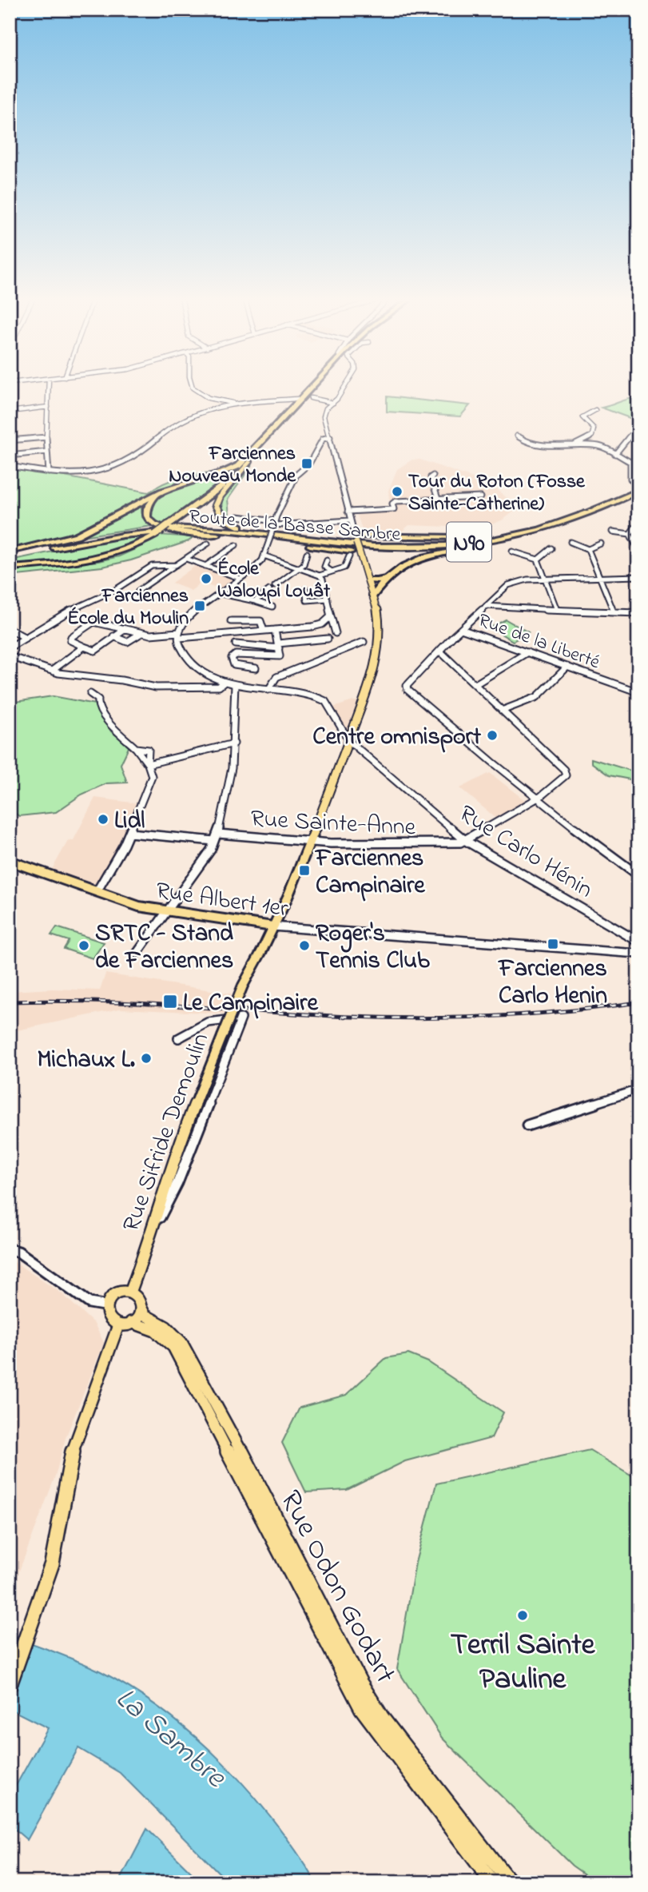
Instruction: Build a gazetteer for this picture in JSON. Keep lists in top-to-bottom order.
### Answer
{
  "streets": {
    "highway": ["Route de la Basse Sambre", "N90"],
    "main road": ["Rue Albert 1er", "Rue Sifride Demoulin", "Rue Odon Godart"],
    "street": ["Rue de la Liberté", "Rue Sainte-Anne", "Rue Carlo Hénin"]
  },
  "crossings": [
    ["Rue Sainte-Anne", "Rue Carlo Hénin"],
    ["Rue Sainte-Anne", "Rue Sifride Demoulin"],
    ["Rue Carlo Hénin", "Rue Sifride Demoulin"],
    ["Rue Albert 1er", "Rue Sifride Demoulin"],
    ["Rue Sifride Demoulin", "Rue Odon Godart"]
  ],
  "water": ["La Sambre"],
  "places": {
    "transit": [
      "Farciennes Nouveau Monde",
      "Farciennes École du Moulin",
      "Farciennes Campinaire",
      "Farciennes Carlo Henin",
      "Le Campinaire"
    ],
    "other": [
      "Tour du Roton (Fosse Sainte-Catherine)",
      "École Waloupi Louât",
      "Centre omnisport",
      "Lidl",
      "SRTC - Stand de Farciennes",
      "Roger's Tennis Club",
      "Michaux L.",
      "Terril Sainte Pauline"
    ]
  }
}
